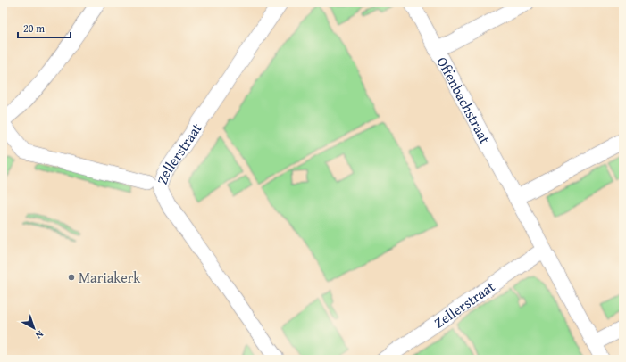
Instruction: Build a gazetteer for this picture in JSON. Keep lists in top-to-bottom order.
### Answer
{
  "streets": {
    "street": ["Offenbachstraat", "Zellerstraat"]
  },
  "crossings": [
    ["Offenbachstraat", "Zellerstraat"]
  ],
  "places": ["Mariakerk"],
  "scale_bar": "20 m",
  "north": "bottom right"
}
